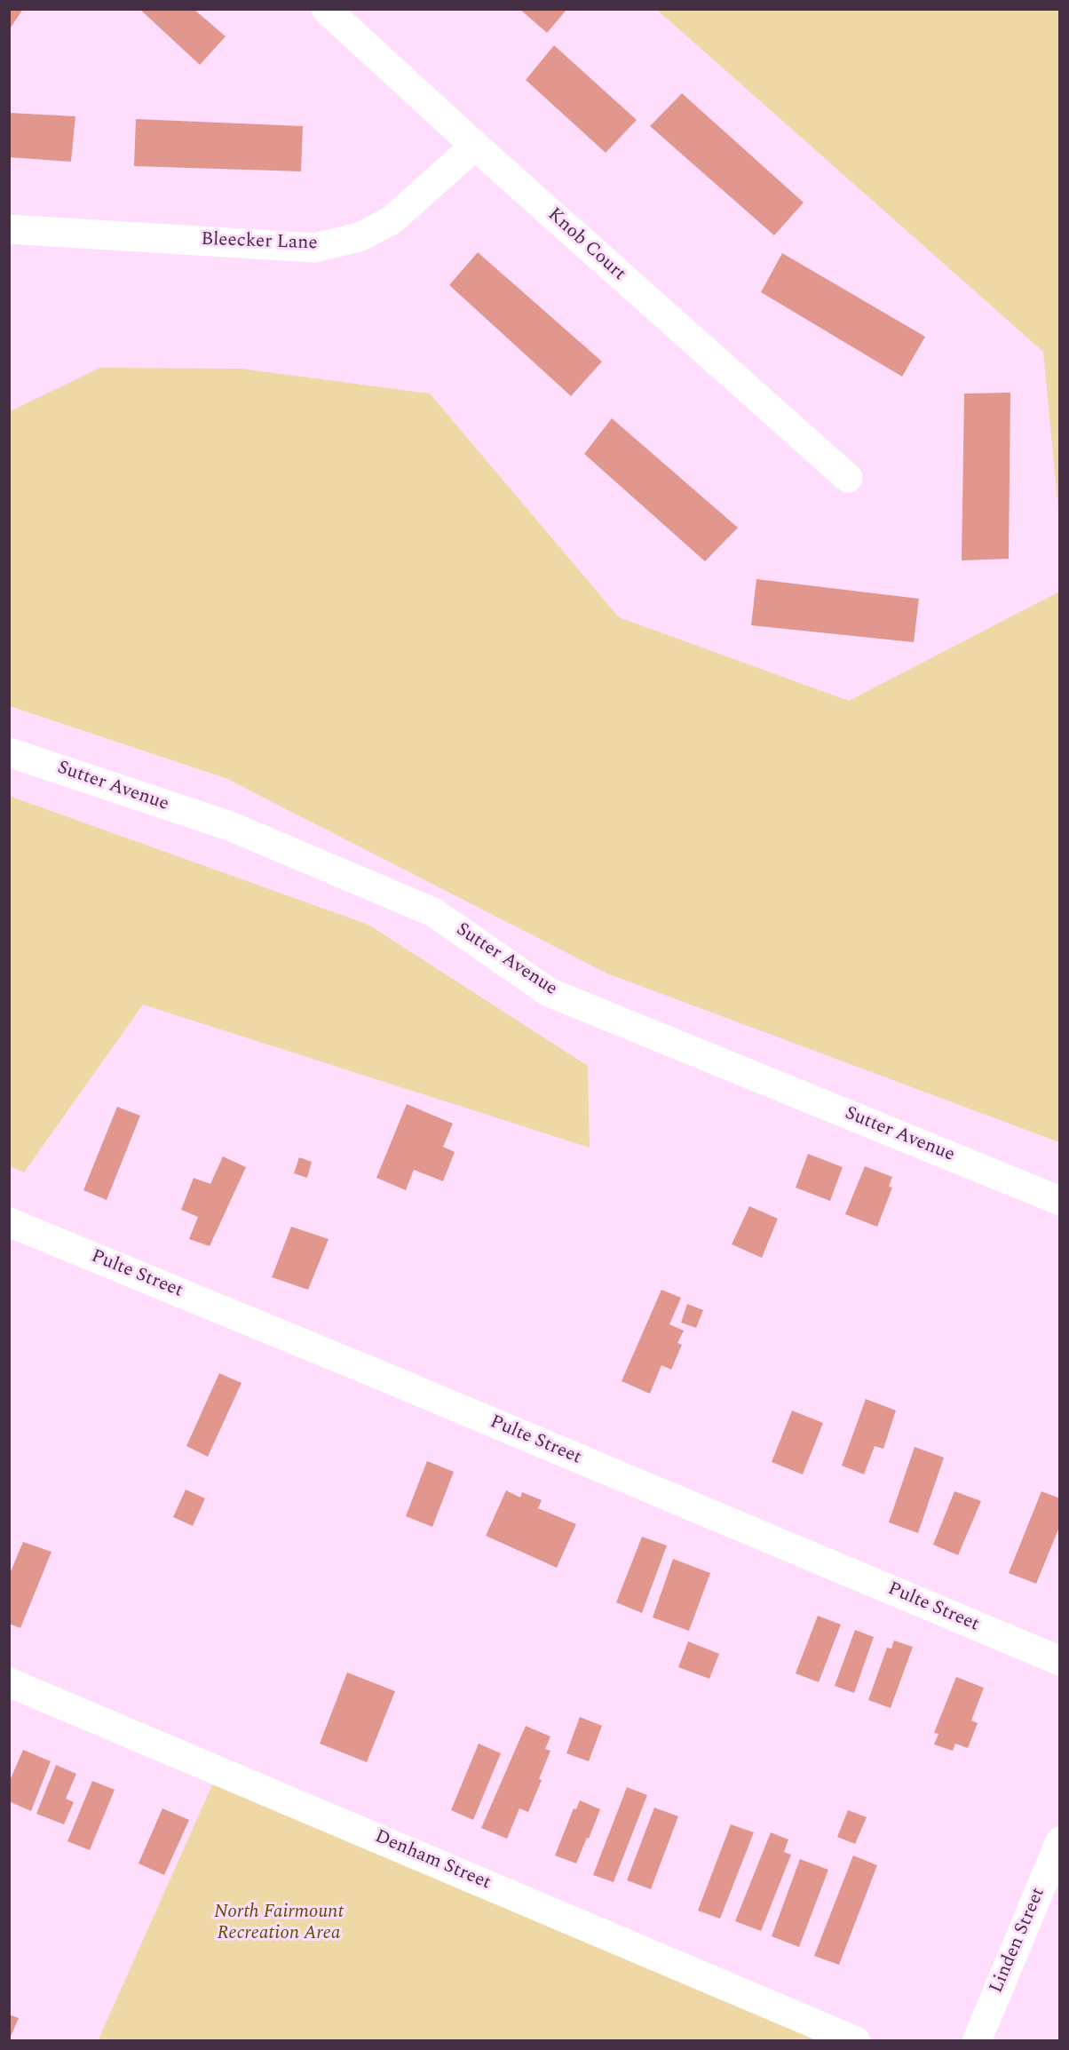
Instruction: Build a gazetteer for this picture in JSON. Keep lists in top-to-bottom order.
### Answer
{
  "streets": {
    "street": [
      "Bleecker Lane",
      "Knob Court",
      "Sutter Avenue",
      "Pulte Street",
      "Denham Street",
      "Linden Street"
    ]
  },
  "crossings": [
    ["Bleecker Lane", "Knob Court"]
  ],
  "parks": ["North Fairmount Recreation Area"]
}
